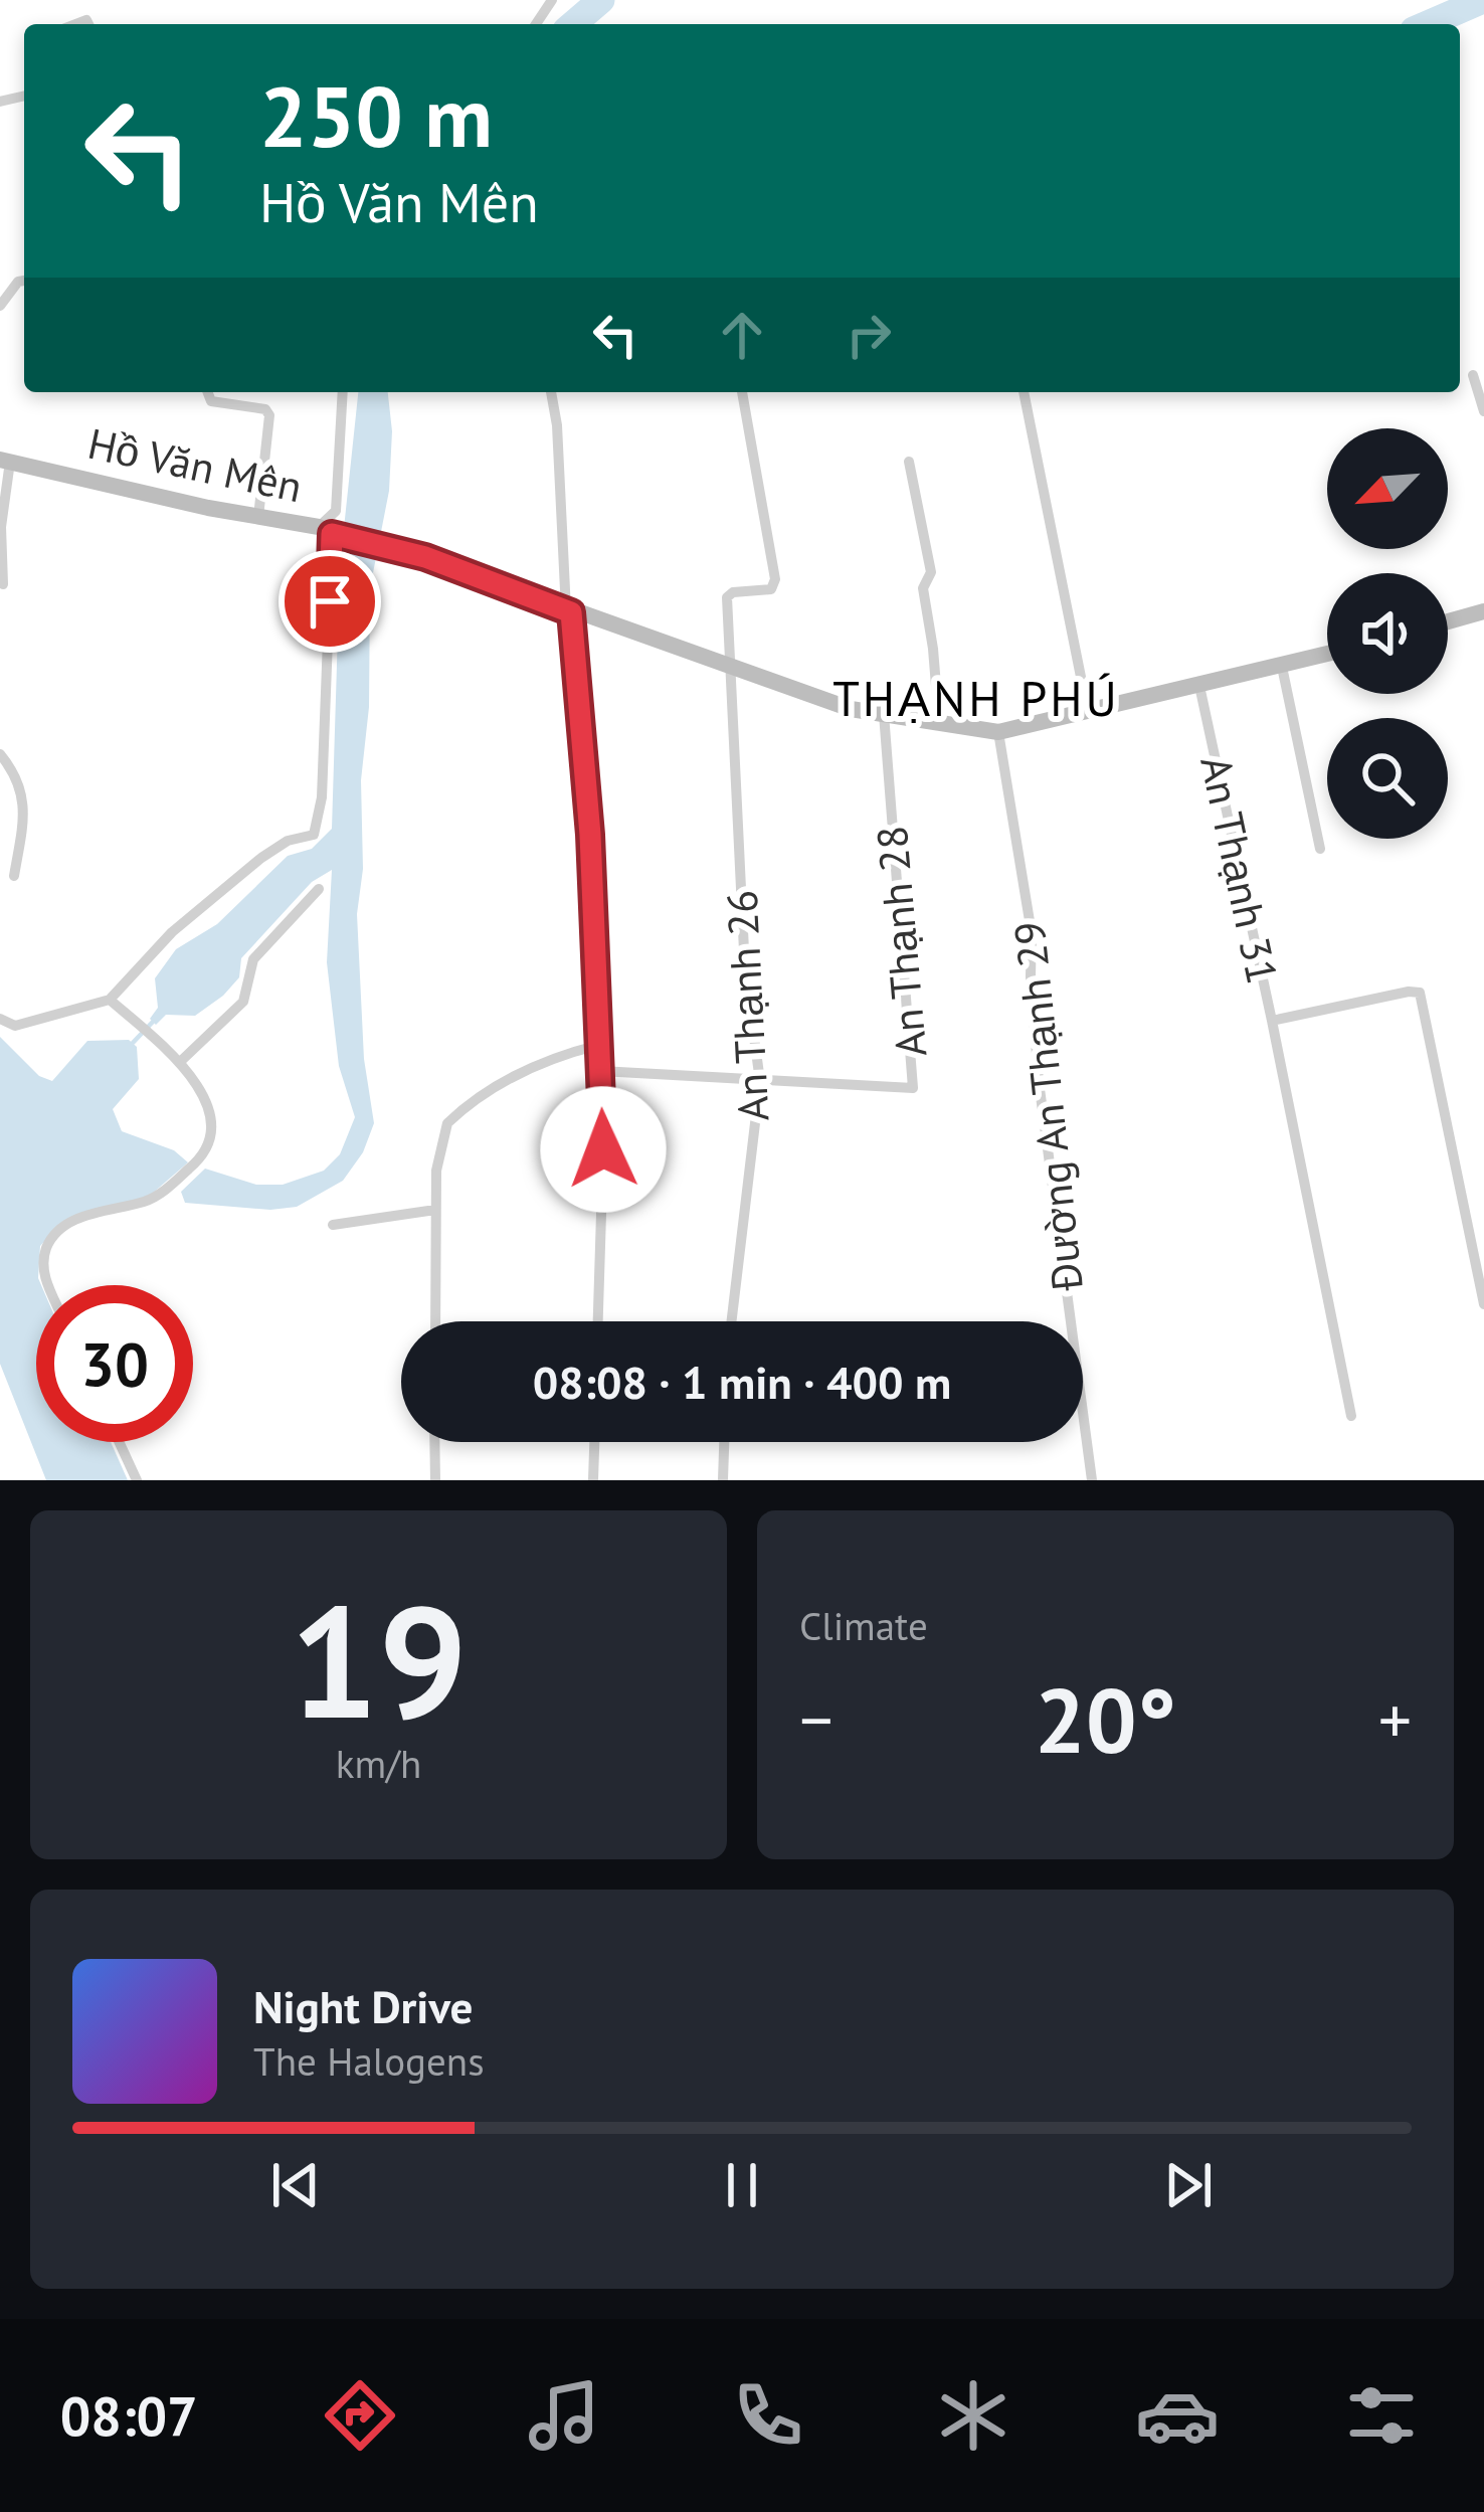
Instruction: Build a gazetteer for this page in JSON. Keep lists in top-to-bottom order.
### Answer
{
  "streets": {
    "street": [
      "Hồ Văn Mên",
      "An Thạnh 31",
      "An Thạnh 28",
      "An Thạnh 26",
      "Đường An Thạnh 29"
    ]
  },
  "crossings": [
    ["Hồ Văn Mên", "An Thạnh 31"],
    ["Hồ Văn Mên", "An Thạnh 28"],
    ["Hồ Văn Mên", "An Thạnh 26"],
    ["Hồ Văn Mên", "Đường An Thạnh 29"],
    ["An Thạnh 28", "An Thạnh 26"]
  ],
  "districts": ["THẠNH PHÚ"],
  "north": "bottom left",
  "page": {
    "turn": ["250 m", "Hồ Văn Mên"],
    "limit": "30",
    "trip": "08:08 · 1 min · 400 m",
    "tile": [
      ["19", "km/h"],
      "Climate"
    ],
    "heat": ["−", "20°", "+"],
    "song": ["Night Drive", "The Halogens"],
    "tabs": "08:07"
  }
}
